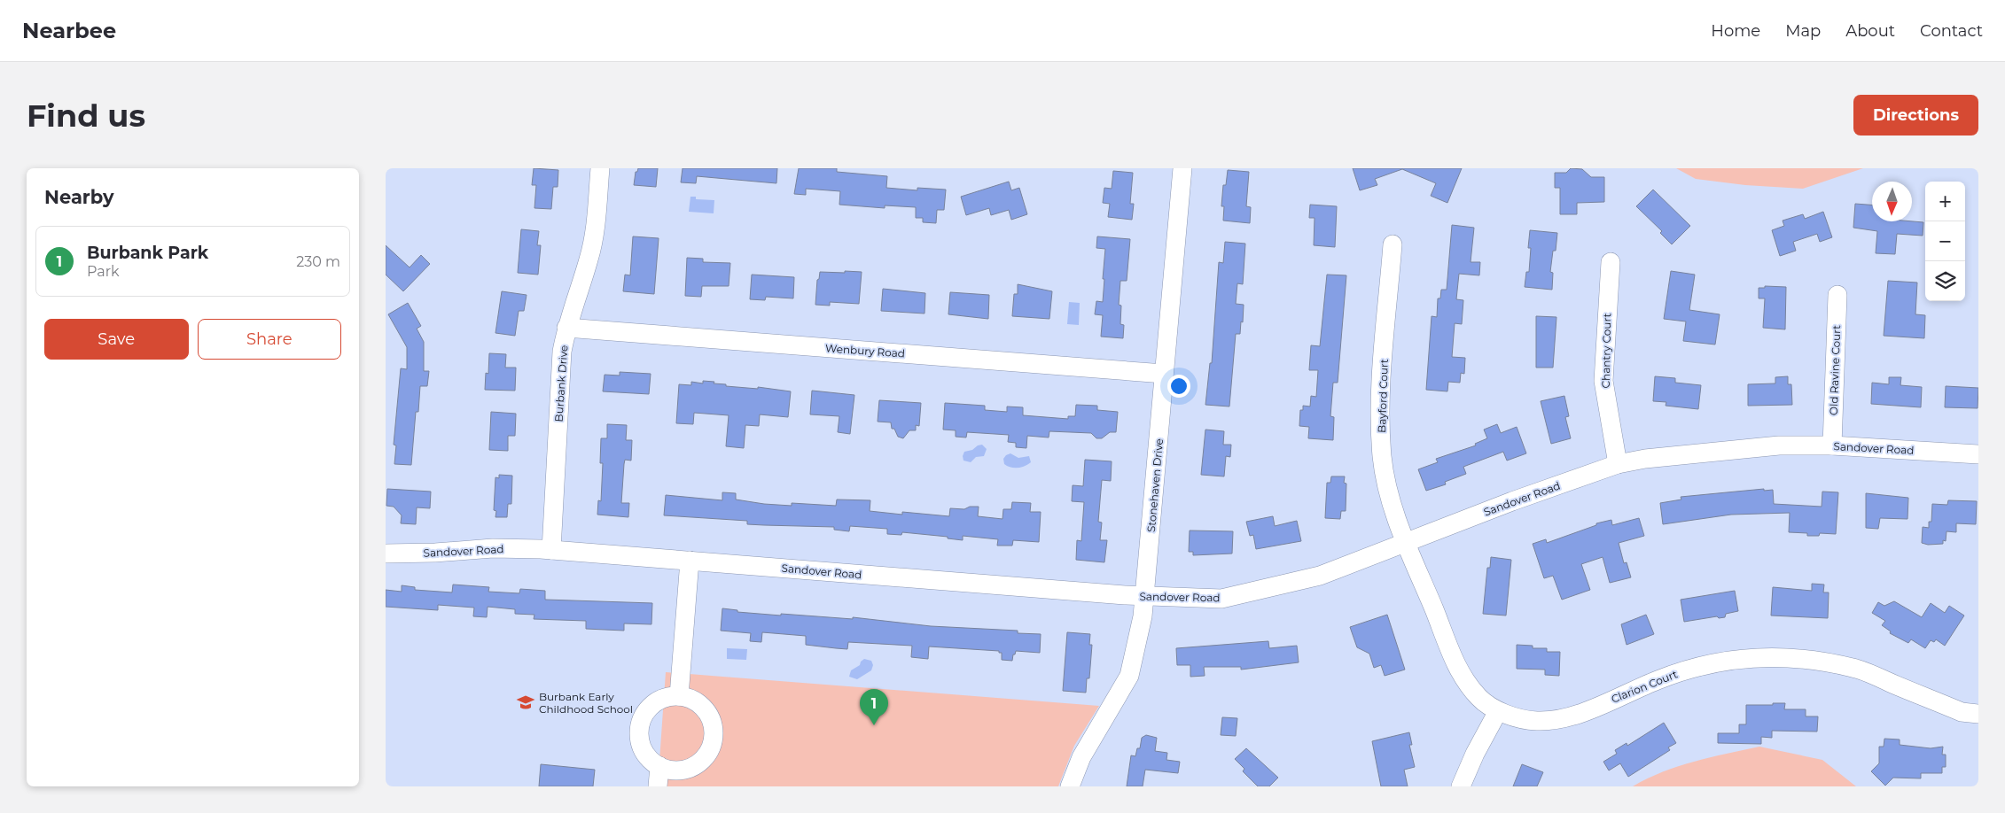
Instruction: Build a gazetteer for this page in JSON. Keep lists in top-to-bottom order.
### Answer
{
  "streets": {
    "street": [
      "Wenbury Road",
      "Chantry Court",
      "Old Ravine Court",
      "Burbank Drive",
      "Bayford Court",
      "Sandover Road",
      "Stonehaven Drive",
      "Clarion Court"
    ]
  },
  "crossings": [
    ["Wenbury Road", "Burbank Drive"],
    ["Wenbury Road", "Stonehaven Drive"],
    ["Chantry Court", "Sandover Road"],
    ["Old Ravine Court", "Sandover Road"],
    ["Burbank Drive", "Sandover Road"],
    ["Bayford Court", "Sandover Road"],
    ["Bayford Court", "Clarion Court"],
    ["Sandover Road", "Stonehaven Drive"],
    ["Sandover Road", "Clarion Court"]
  ],
  "places": {
    "school or university": ["Burbank Early Childhood School"]
  },
  "north": "bottom",
  "page": {
    "header": "Nearbee",
    "nav": [
      "Home",
      "Map",
      "About",
      "Contact"
    ],
    "buttons": [
      "Directions",
      ["Save", "Share"]
    ],
    "title": "Find us",
    "heading": "Nearby",
    "map_buttons": ["+", "−"],
    "list": [
      {
        "mark": "1",
        "name": "Burbank Park",
        "note": "Park",
        "value": "230 m"
      }
    ],
    "pins": "1"
  }
}
